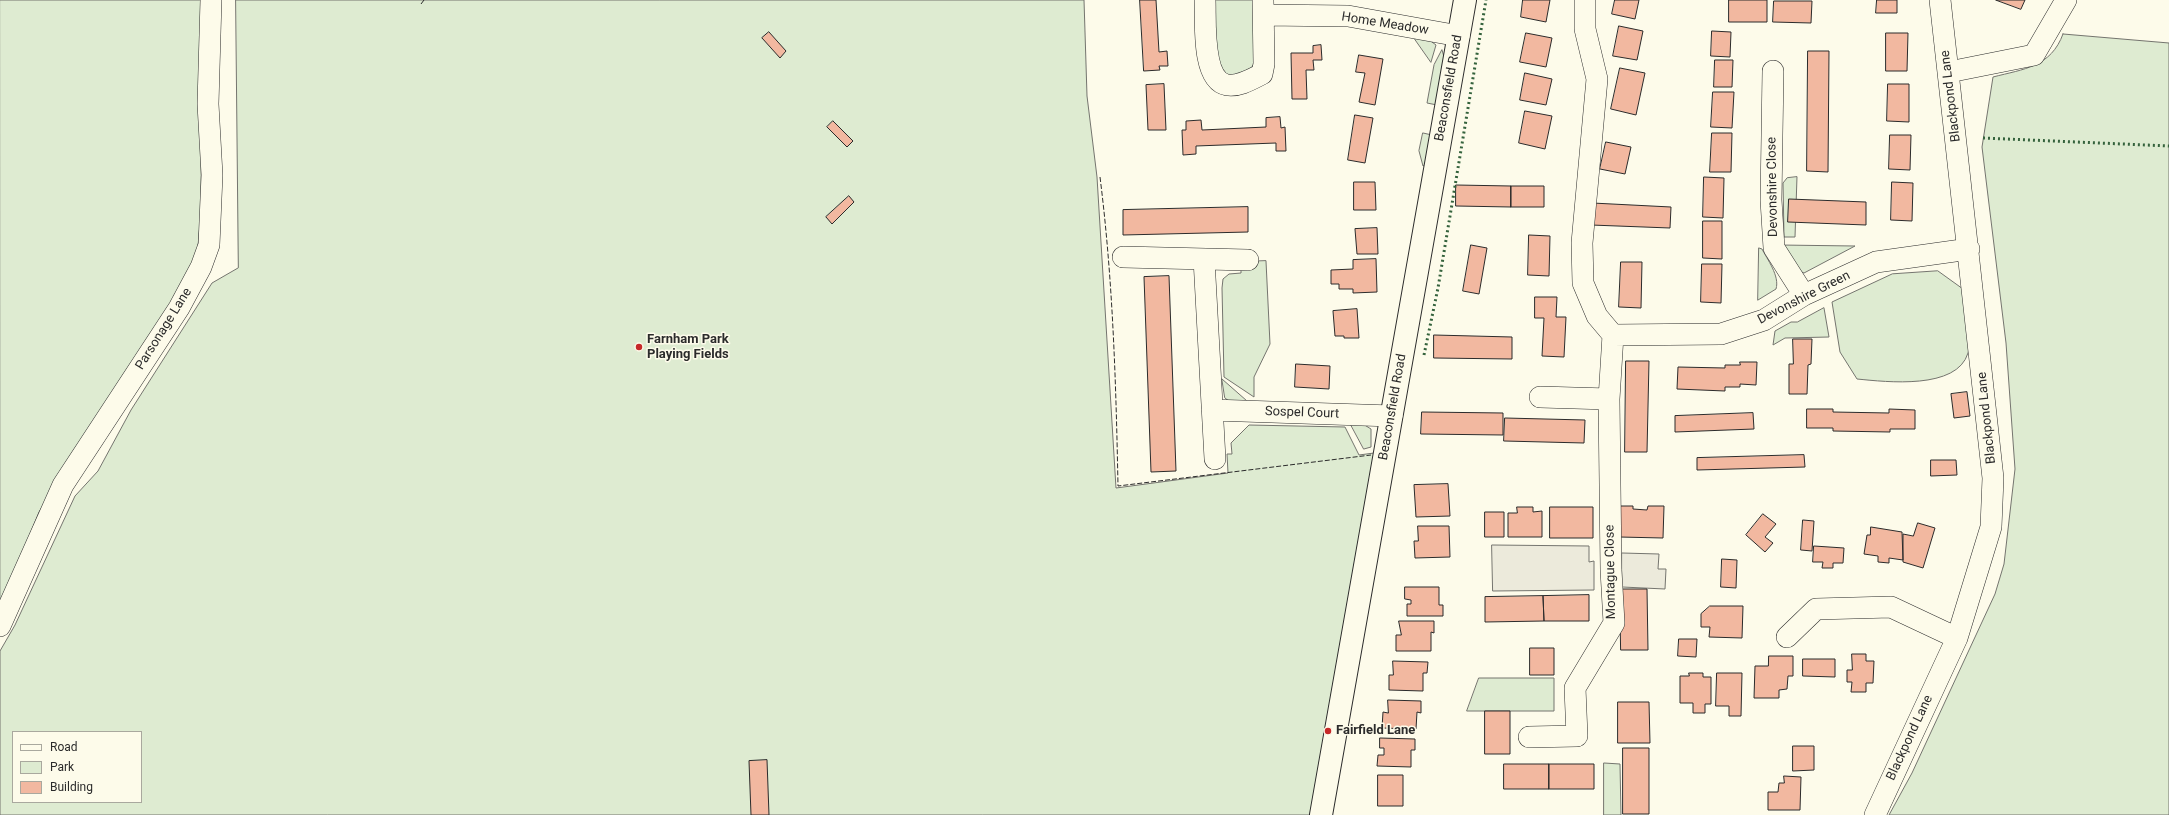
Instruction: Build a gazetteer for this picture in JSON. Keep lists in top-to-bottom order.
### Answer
{
  "streets": {
    "main road": ["Beaconsfield Road"],
    "street": [
      "Home Meadow",
      "Blackpond Lane",
      "Devonshire Close",
      "Devonshire Green",
      "Parsonage Lane",
      "Sospel Court",
      "Montague Close"
    ]
  },
  "crossings": [
    ["Home Meadow", "Beaconsfield Road"],
    ["Beaconsfield Road", "Sospel Court"],
    ["Blackpond Lane", "Devonshire Green"],
    ["Devonshire Close", "Devonshire Green"]
  ],
  "places": ["Farnham Park Playing Fields", "Fairfield Lane"],
  "legend": ["Road", "Park", "Building"]
}
